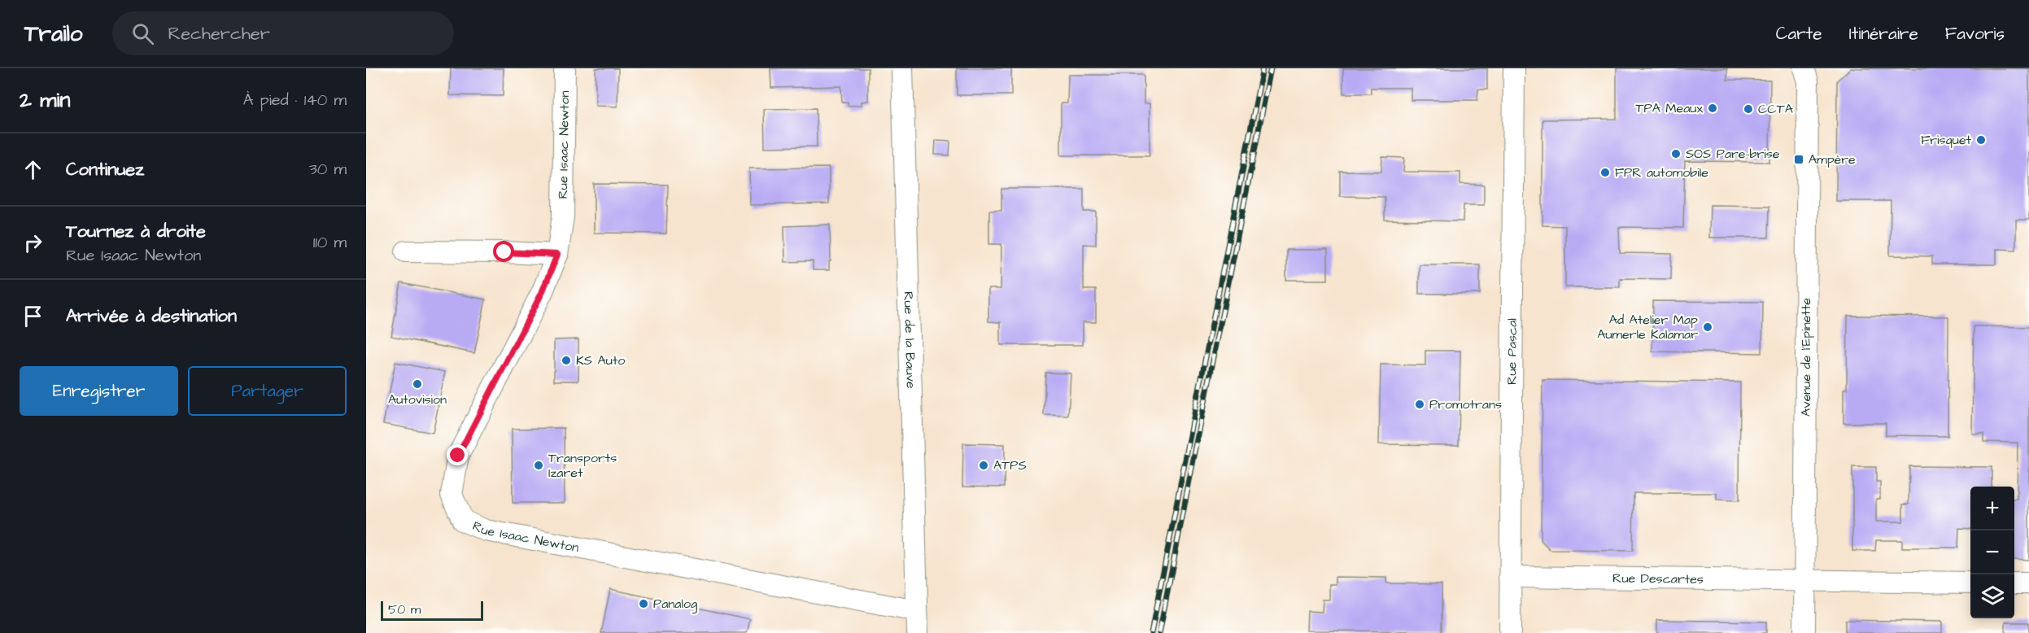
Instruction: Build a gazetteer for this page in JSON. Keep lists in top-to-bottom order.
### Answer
{
  "streets": {
    "street": [
      "Rue Isaac Newton",
      "Rue de la Bauve",
      "Rue Pascal",
      "Avenue de l'Epinette",
      "Rue Descartes"
    ]
  },
  "crossings": [
    ["Rue Isaac Newton", "Rue de la Bauve"],
    ["Rue Pascal", "Rue Descartes"],
    ["Avenue de l'Epinette", "Rue Descartes"]
  ],
  "places": {
    "other": [
      "TPA Meaux",
      "CCTA",
      "Frisquet",
      "SOS Pare-brise",
      "FPR automobile",
      "Ad Atelier Map Aumerle Kalamar",
      "KS Auto",
      "Autovision",
      "Promotrans",
      "Transports Izaret",
      "ATPS",
      "Panalog"
    ],
    "transit": ["Ampère"]
  },
  "scale_bar": "50 m",
  "page": {
    "header": "Trailo",
    "search": "Rechercher",
    "nav": ["Carte", "Itinéraire", "Favoris"],
    "heading": ["2 min", "À pied · 140 m"],
    "list": [
      ["Continuez", "30 m"],
      ["Tournez à droite", "Rue Isaac Newton", "110 m"],
      "Arrivée à destination"
    ],
    "buttons": ["Enregistrer", "Partager"],
    "map_buttons": ["+", "−"],
    "scale": "50 m"
  }
}
